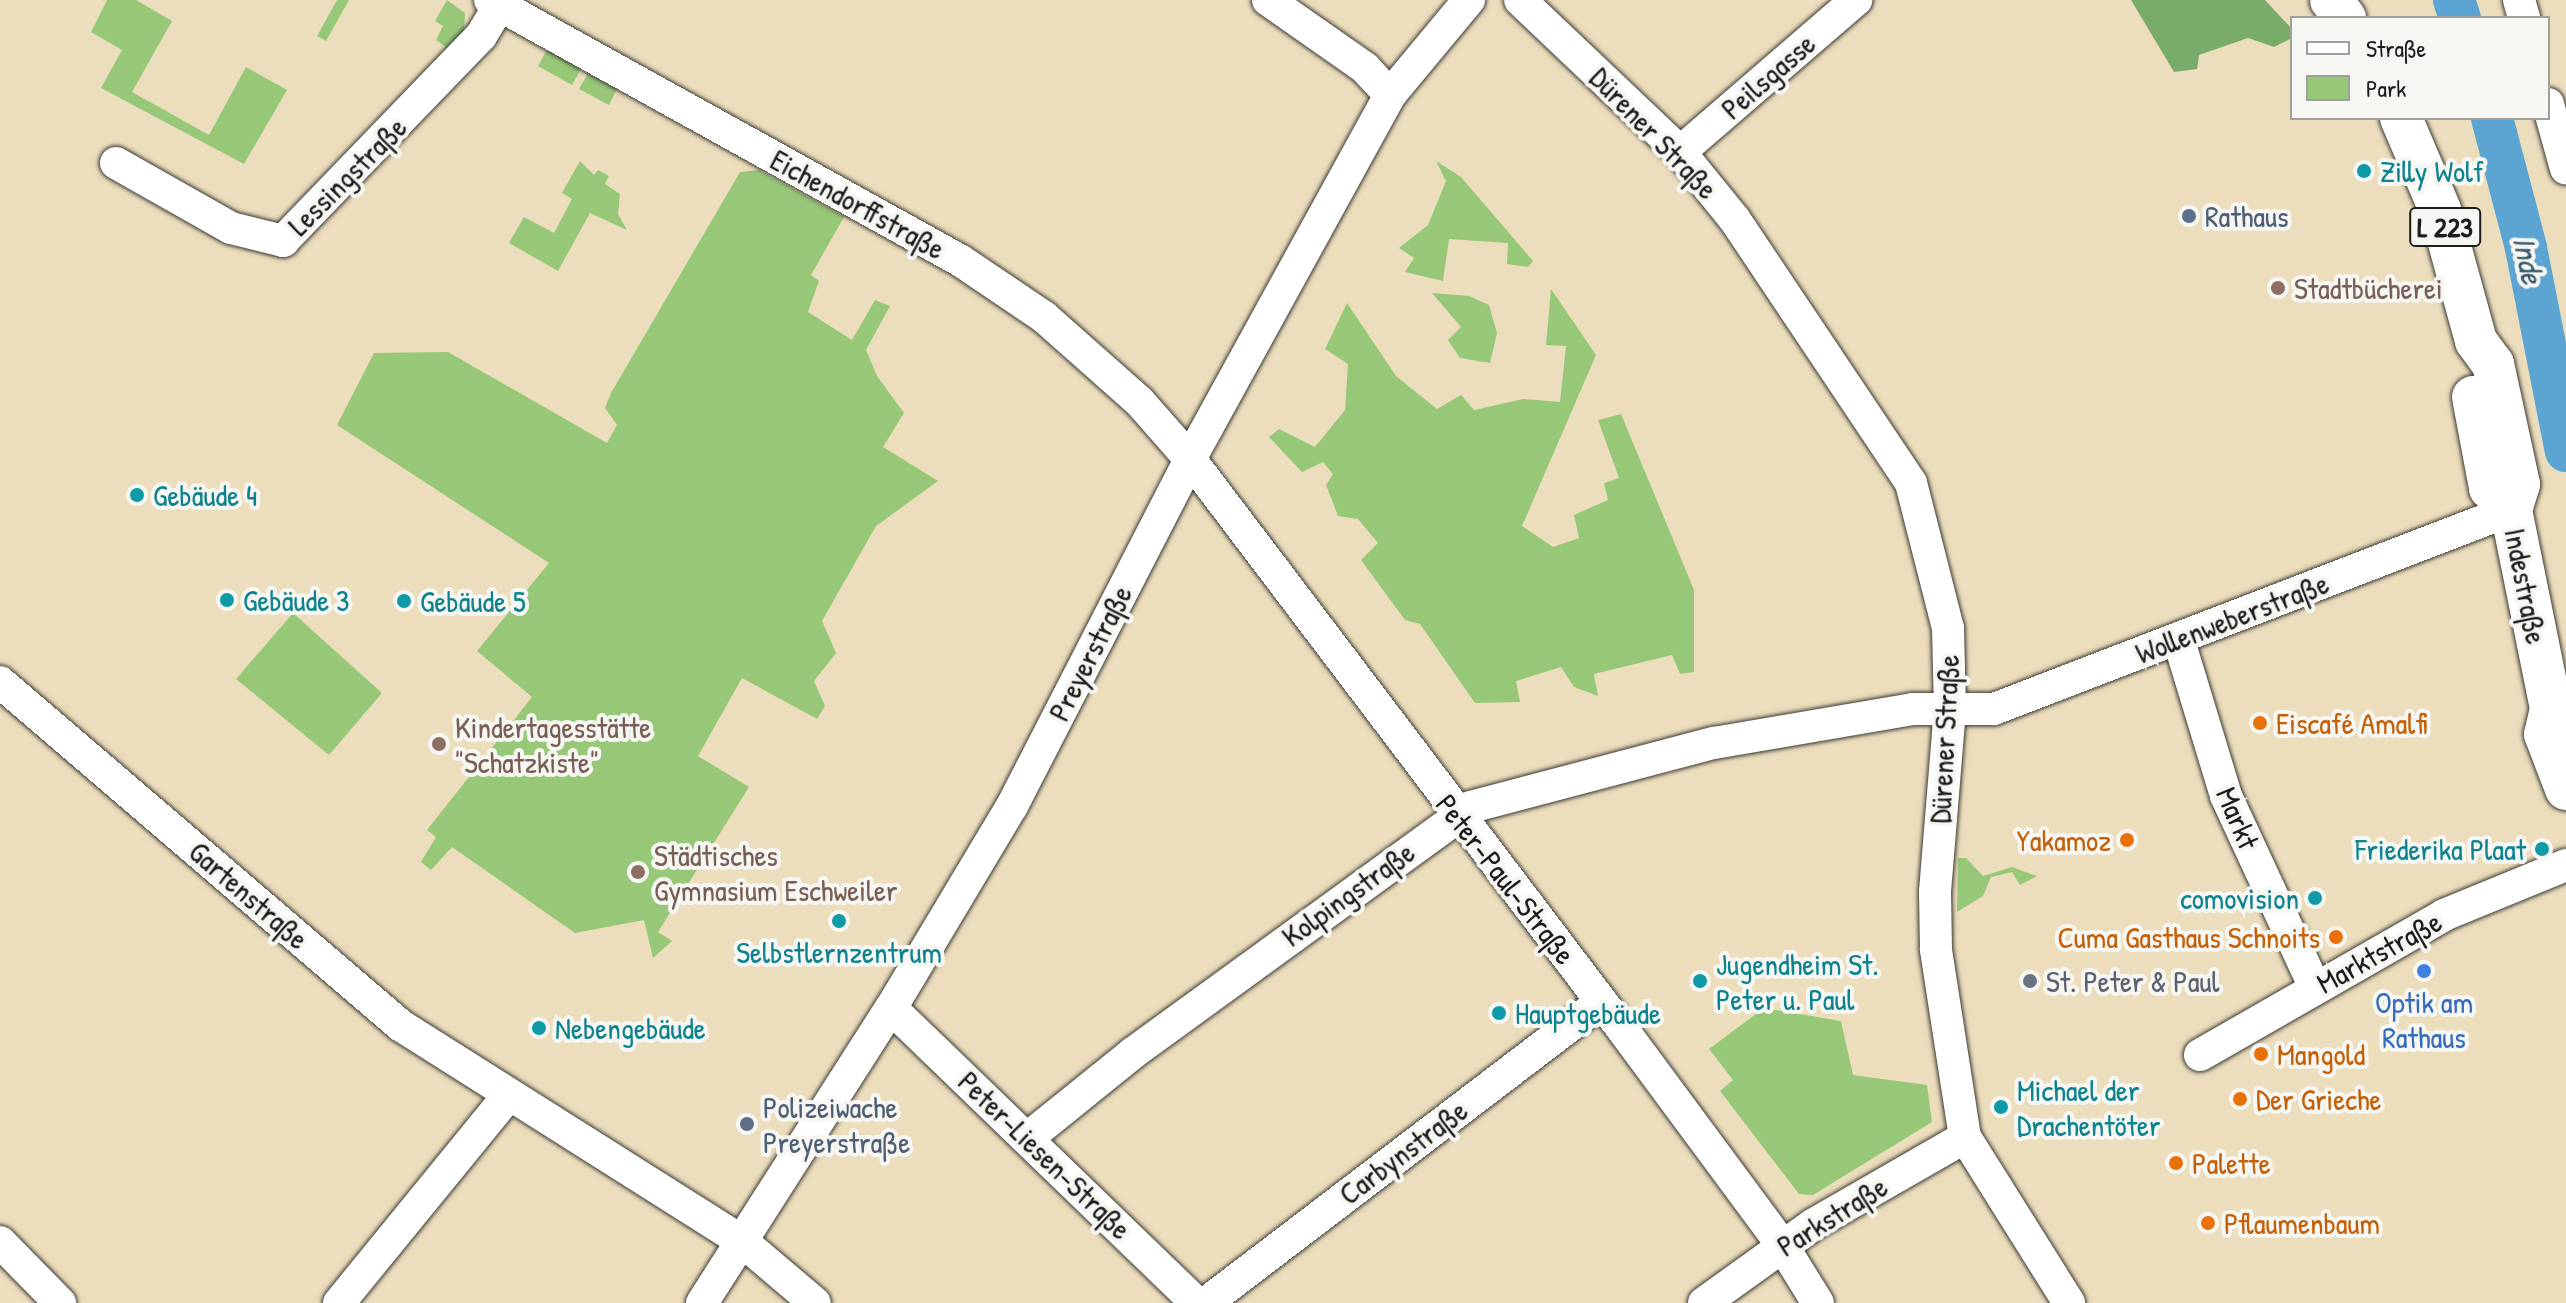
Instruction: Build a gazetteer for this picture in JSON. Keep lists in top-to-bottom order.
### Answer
{
  "streets": {
    "main road": ["L 223", "Indestraße"],
    "street": [
      "Peilsgasse",
      "Dürener Straße",
      "Lessingstraße",
      "Eichendorffstraße",
      "Wollenweberstraße",
      "Preyerstraße",
      "Markt",
      "Peter-Paul-Straße",
      "Kolpingstraße",
      "Gartenstraße",
      "Marktstraße",
      "Carbynstraße",
      "Peter-Liesen-Straße",
      "Parkstraße"
    ]
  },
  "crossings": [
    ["Peilsgasse", "Dürener Straße"],
    ["Dürener Straße", "Wollenweberstraße"],
    ["Dürener Straße", "Kolpingstraße"],
    ["Dürener Straße", "Parkstraße"],
    ["Lessingstraße", "Eichendorffstraße"],
    ["Eichendorffstraße", "Preyerstraße"],
    ["Eichendorffstraße", "Peter-Paul-Straße"],
    ["Indestraße", "Wollenweberstraße"],
    ["Wollenweberstraße", "Markt"],
    ["Wollenweberstraße", "Kolpingstraße"],
    ["Preyerstraße", "Peter-Paul-Straße"],
    ["Preyerstraße", "Gartenstraße"],
    ["Preyerstraße", "Peter-Liesen-Straße"],
    ["Markt", "Marktstraße"],
    ["Peter-Paul-Straße", "Kolpingstraße"],
    ["Peter-Paul-Straße", "Carbynstraße"],
    ["Peter-Paul-Straße", "Parkstraße"],
    ["Kolpingstraße", "Peter-Liesen-Straße"]
  ],
  "water": ["Inde"],
  "places": [
    "Zilly Wolf",
    "Rathaus",
    "Stadtbücherei",
    "Gebäude 4",
    "Gebäude 3",
    "Gebäude 5",
    "Eiscafé Amalfi",
    "Kindertagesstätte \"Schatzkiste\"",
    "Yakamoz",
    "Friederika Plaat",
    "Städtisches Gymnasium Eschweiler",
    "comovision",
    "Selbstlernzentrum",
    "Cuma Gasthaus Schnoits",
    "Optik am Rathaus",
    "Jugendheim St. Peter u. Paul",
    "St. Peter & Paul",
    "Hauptgebäude",
    "Nebengebäude",
    "Mangold",
    "Der Grieche",
    "Michael der Drachentöter",
    "Polizeiwache Preyerstraße",
    "Palette",
    "Pflaumenbaum"
  ],
  "legend": ["Straße", "Park"]
}
